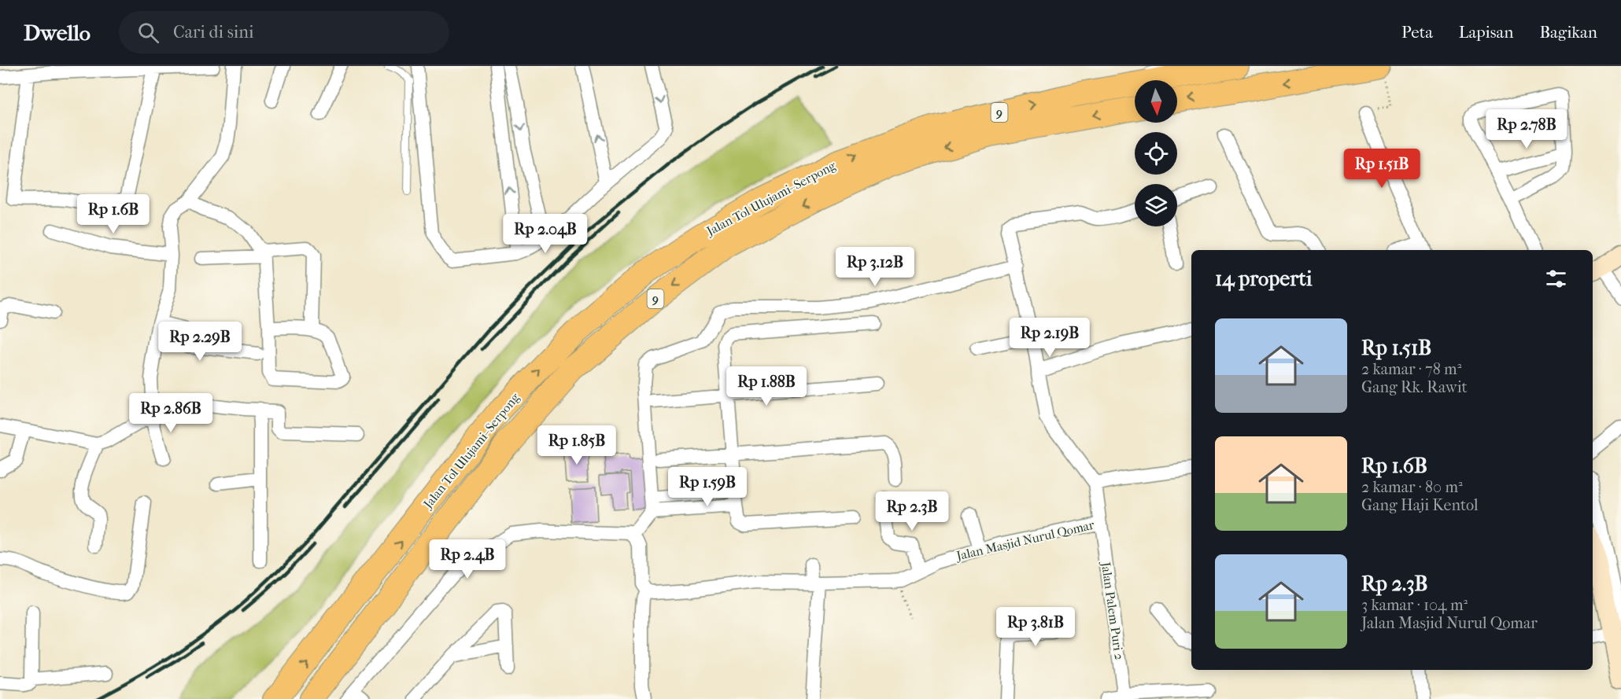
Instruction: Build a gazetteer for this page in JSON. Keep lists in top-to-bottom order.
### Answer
{
  "streets": {
    "highway": ["9", "Jalan Tol Ulujami–Serpong"],
    "street": ["Jalan Masjid Nurul Qomar", "Jalan Palem Puri 2"]
  },
  "crossings": [
    ["Jalan Masjid Nurul Qomar", "Jalan Palem Puri 2"]
  ],
  "north": "bottom",
  "page": {
    "header": "Dwello",
    "search": "Cari di sini",
    "nav": ["Peta", "Lapisan", "Bagikan"],
    "price": [
      "Rp 2.78B",
      "Rp 1.51B",
      "Rp 1.6B",
      "Rp 2.04B",
      "Rp 3.12B",
      "Rp 2.19B",
      "Rp 2.29B",
      "Rp 1.88B",
      "Rp 2.86B",
      "Rp 1.85B",
      "Rp 1.59B",
      "Rp 2.3B",
      "Rp 2.4B",
      "Rp 3.81B"
    ],
    "heading": "14 properti",
    "list": [
      {
        "name": "Rp 1.51B",
        "note": "2 kamar · 78 m² · Gang Rk. Rawit"
      },
      {
        "name": "Rp 1.6B",
        "note": "2 kamar · 80 m² · Gang Haji Kentol"
      },
      {
        "name": "Rp 2.3B",
        "note": "3 kamar · 104 m² · Jalan Masjid Nurul Qomar"
      }
    ]
  }
}
